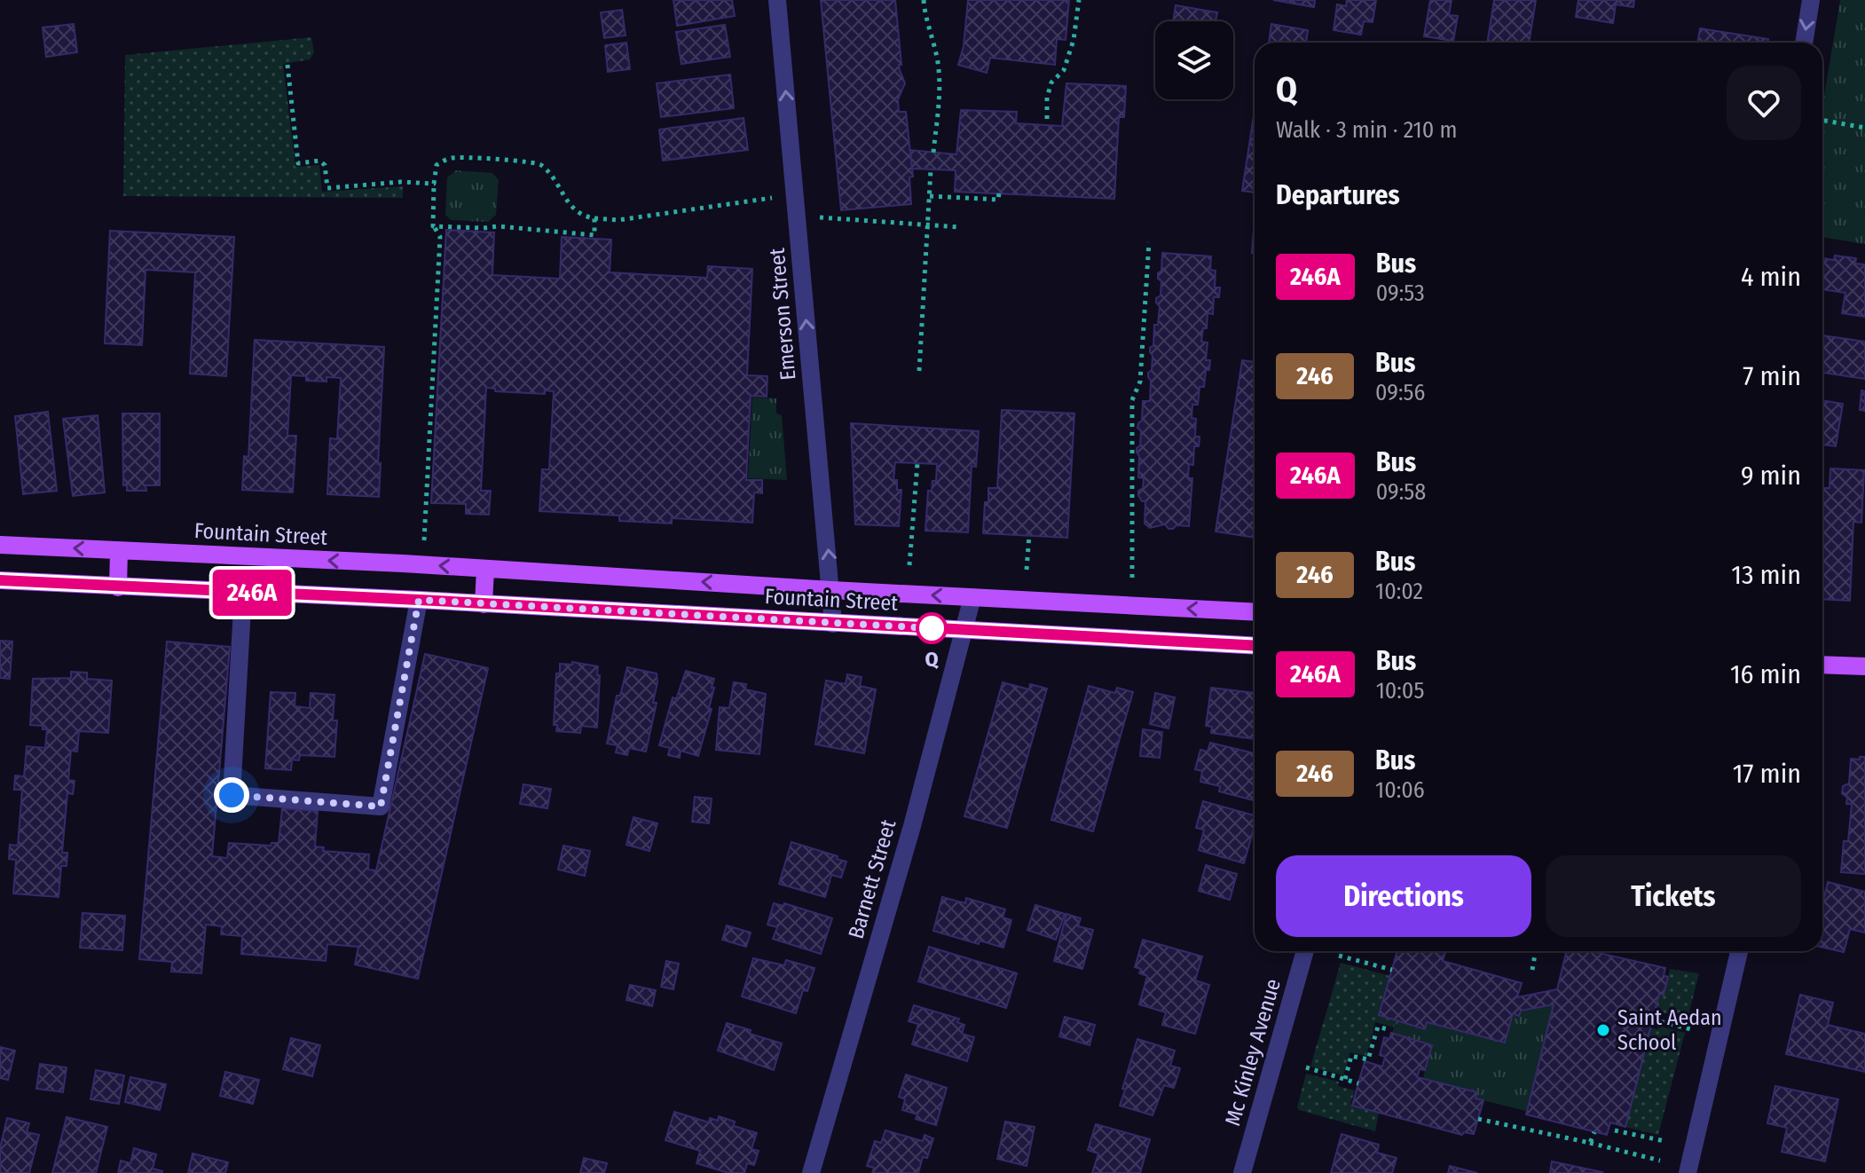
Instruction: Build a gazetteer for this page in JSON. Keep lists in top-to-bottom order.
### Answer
{
  "streets": {
    "main road": ["Fountain Street"],
    "street": ["Emerson Street", "Barnett Street", "Mc Kinley Avenue"]
  },
  "crossings": [
    ["Emerson Street", "Fountain Street"],
    ["Fountain Street", "Barnett Street"]
  ],
  "one_way": ["Emerson Street"],
  "places": ["Q", "Saint Aedan School"],
  "lines": ["bus line 246A"],
  "page": {
    "on_map": "246A",
    "heading": [
      ["Q", "Walk · 3 min · 210 m"],
      "Departures"
    ],
    "list": [
      {
        "mark": "246A",
        "name": "Bus",
        "note": "09:53",
        "value": "4 min"
      },
      {
        "mark": "246",
        "name": "Bus",
        "note": "09:56",
        "value": "7 min"
      },
      {
        "mark": "246A",
        "name": "Bus",
        "note": "09:58",
        "value": "9 min"
      },
      {
        "mark": "246",
        "name": "Bus",
        "note": "10:02",
        "value": "13 min"
      },
      {
        "mark": "246A",
        "name": "Bus",
        "note": "10:05",
        "value": "16 min"
      },
      {
        "mark": "246",
        "name": "Bus",
        "note": "10:06",
        "value": "17 min"
      }
    ],
    "buttons": ["Directions", "Tickets"]
  }
}
